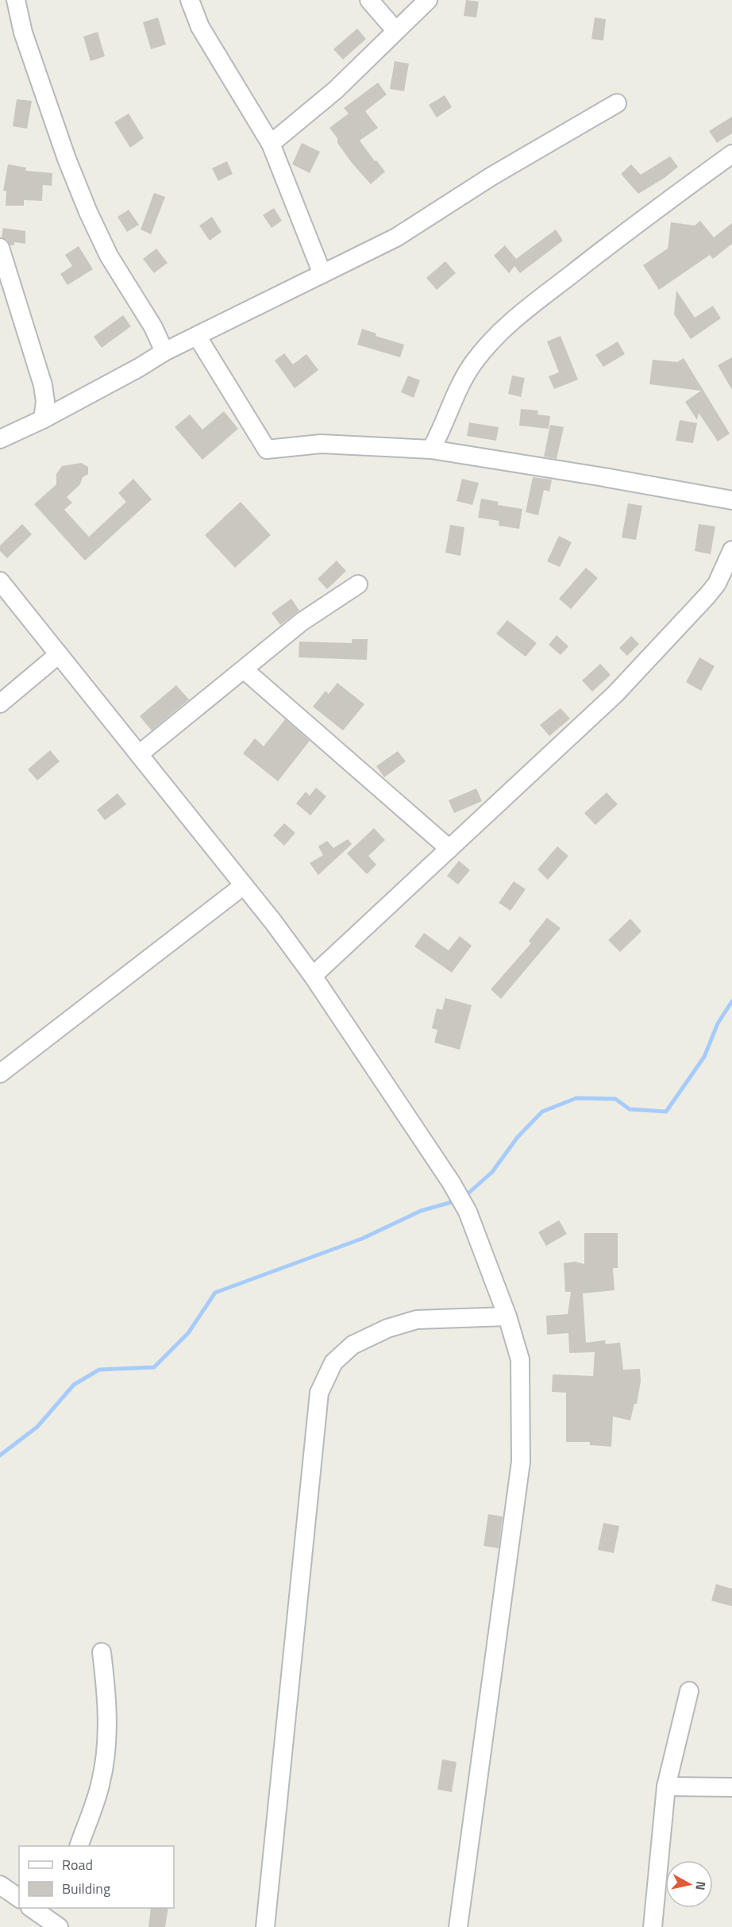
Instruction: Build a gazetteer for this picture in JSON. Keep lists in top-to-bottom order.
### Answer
{
  "legend": ["Road", "Building"],
  "north": "right"
}
